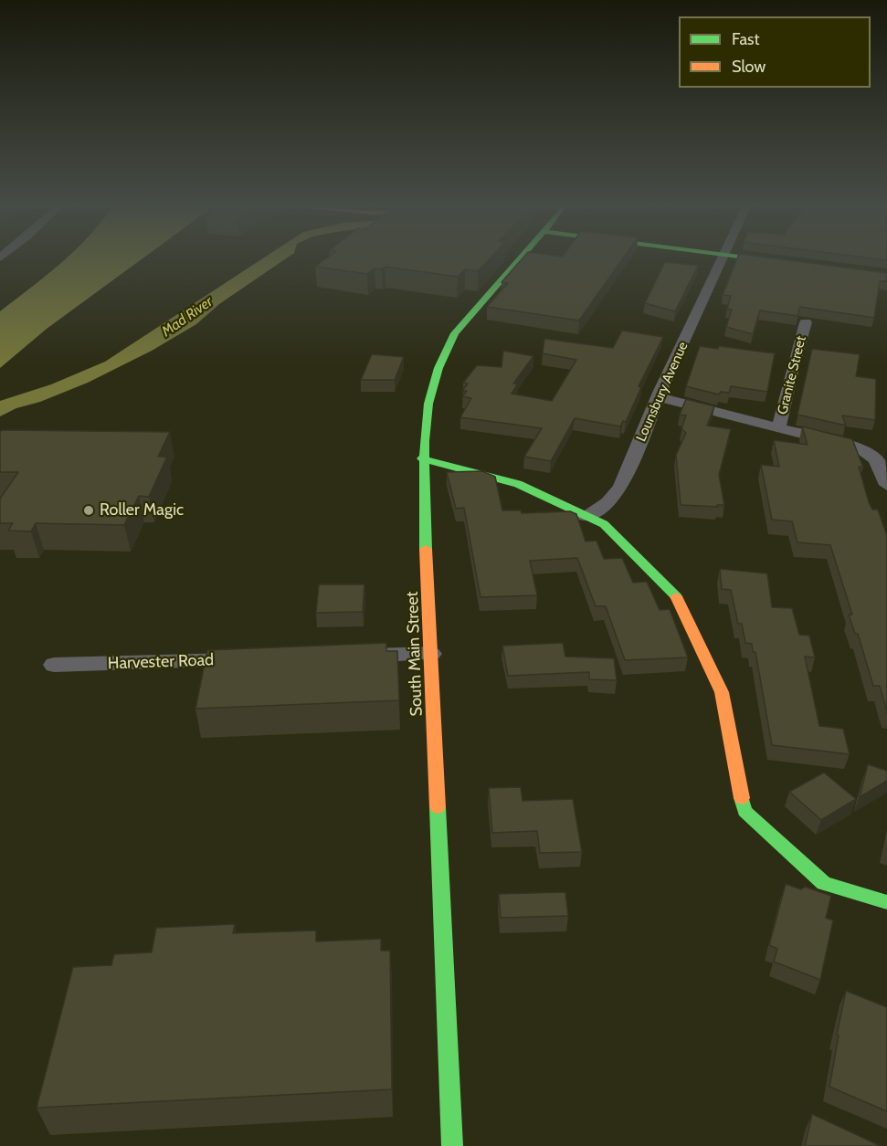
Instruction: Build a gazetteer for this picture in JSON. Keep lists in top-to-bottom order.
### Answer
{
  "streets": {
    "main road": ["South Main Street"],
    "street": ["Granite Street", "Lounsbury Avenue", "Harvester Road"]
  },
  "water": ["Mad River"],
  "places": ["Roller Magic"],
  "legend": ["Fast", "Slow"]
}
